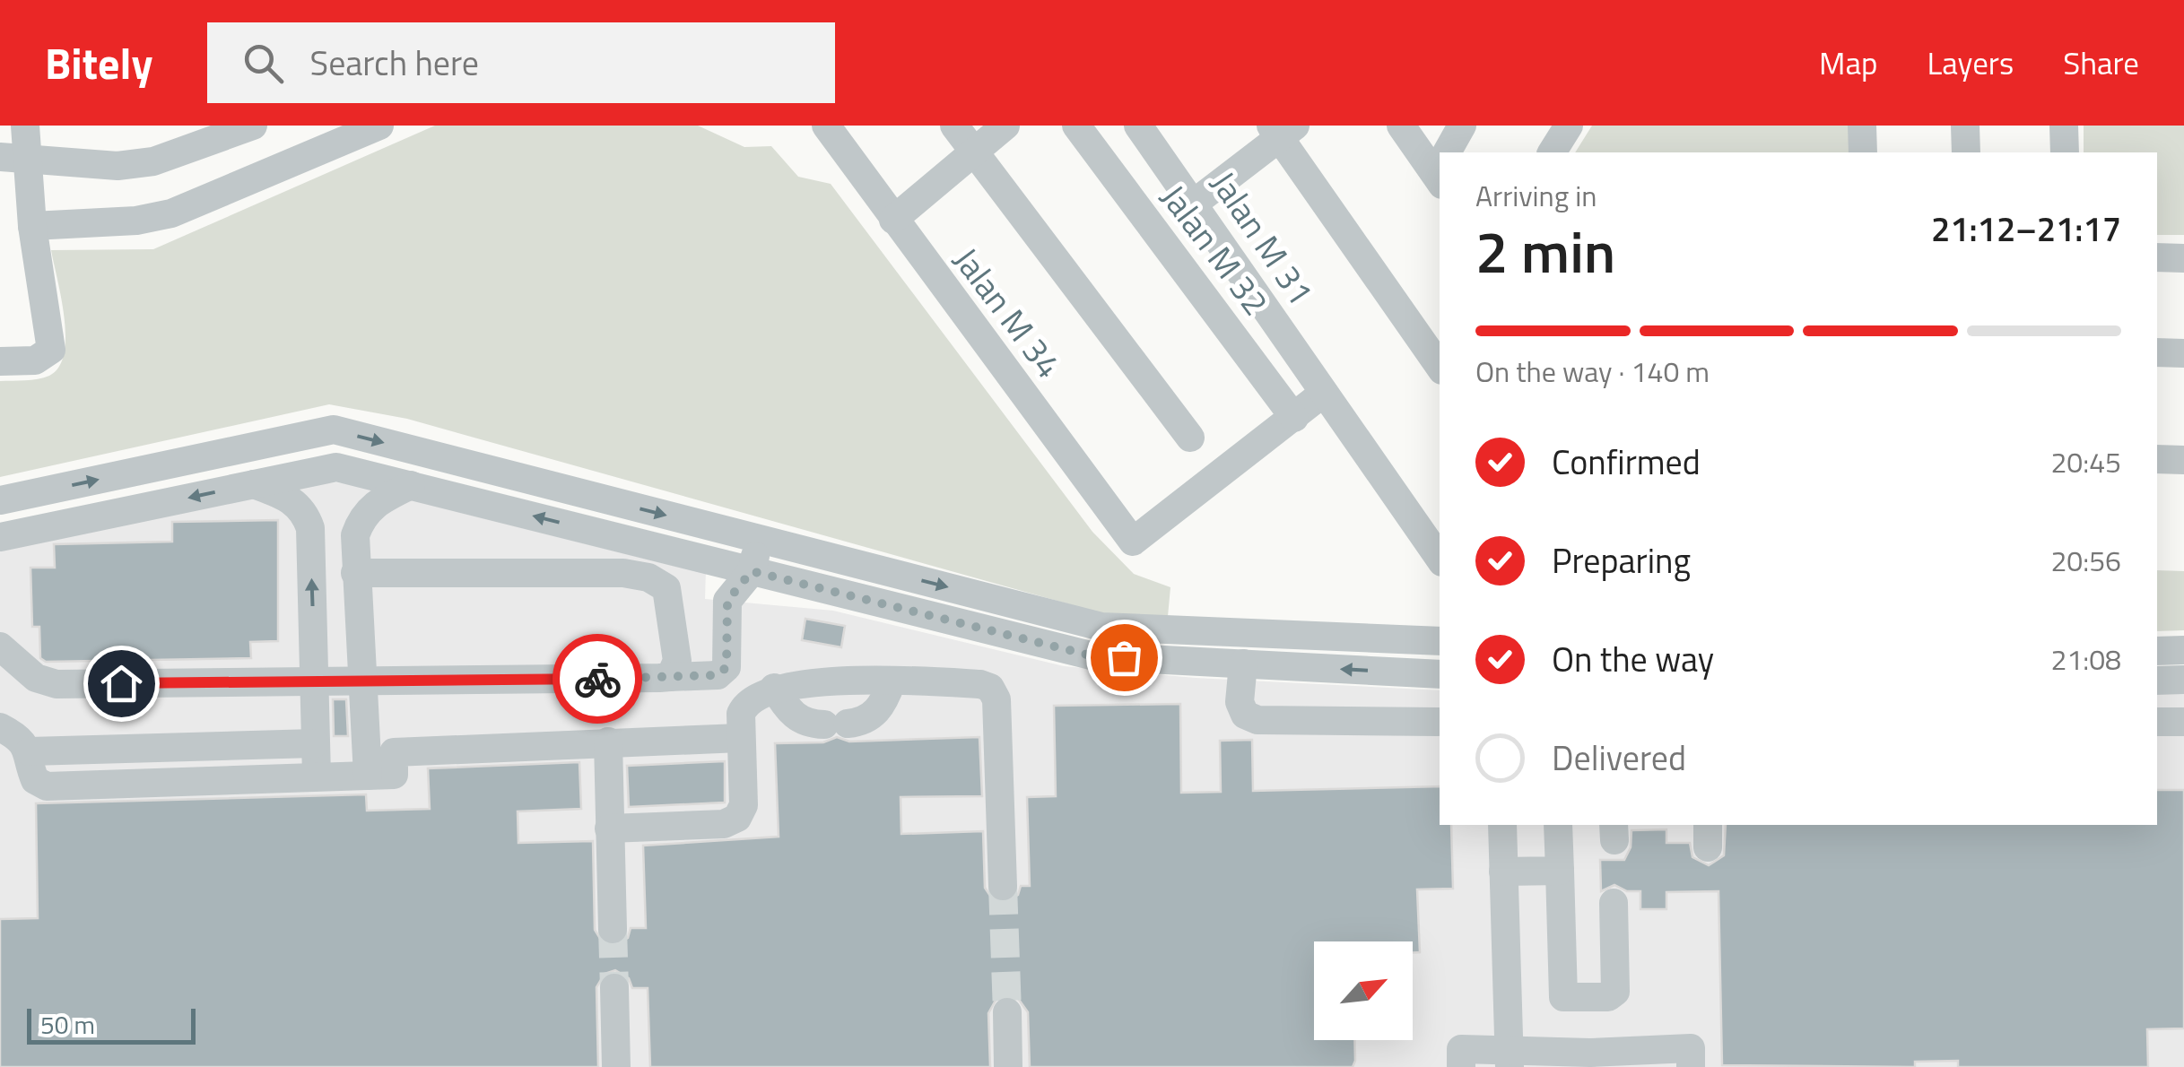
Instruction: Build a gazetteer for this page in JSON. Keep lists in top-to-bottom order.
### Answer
{
  "streets": {
    "street": ["Jalan M 31", "Jalan M 32", "Jalan M 34"]
  },
  "crossings": [
    ["Jalan M 32", "Jalan M 34"]
  ],
  "scale_bar": "50 m",
  "north": "top right",
  "page": {
    "header": "Bitely",
    "search": "Search here",
    "nav": ["Map", "Layers", "Share"],
    "heading": ["2 min", "Arriving in", "21:12–21:17"],
    "bar": "On the way · 140 m",
    "list": [
      ["Confirmed", "20:45"],
      ["Preparing", "20:56"],
      ["On the way", "21:08"],
      "Delivered"
    ],
    "scale": "50 m"
  }
}
